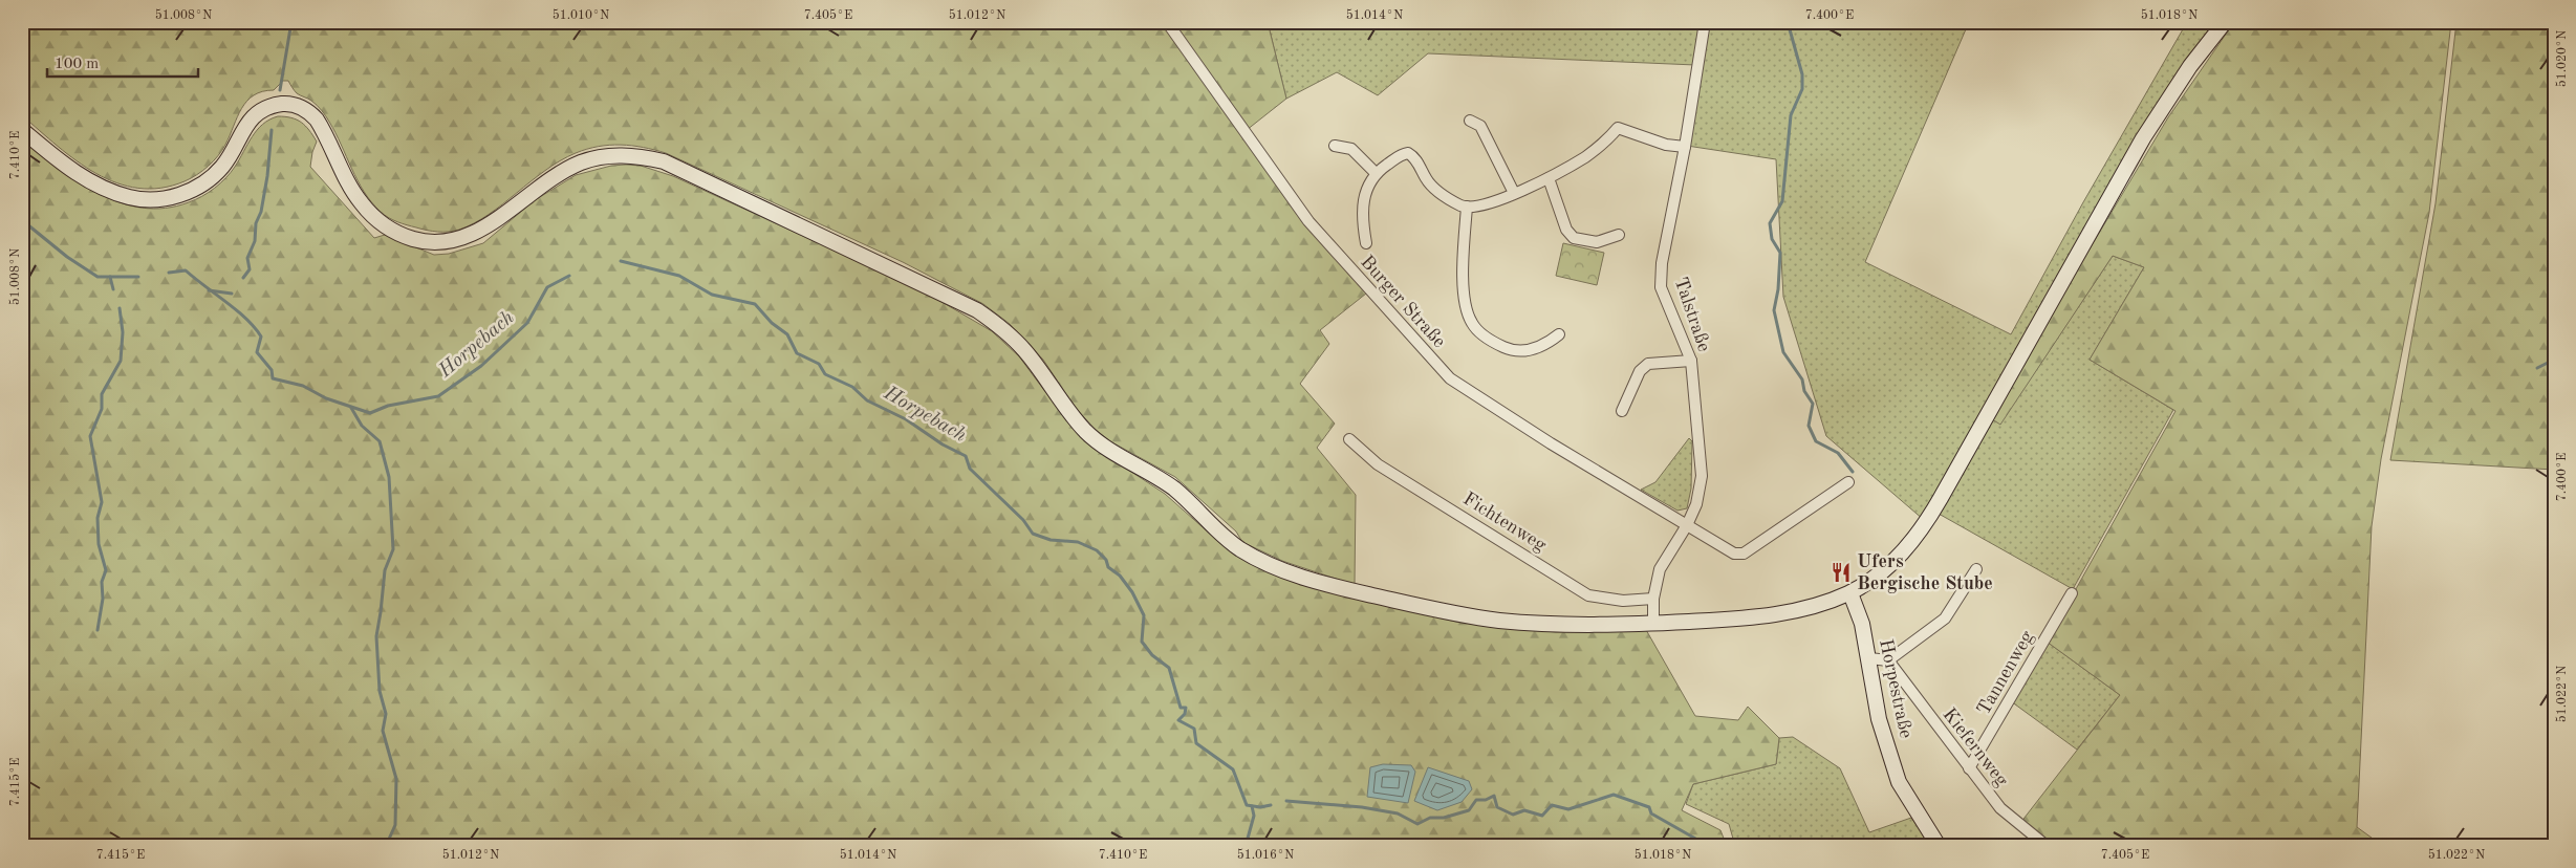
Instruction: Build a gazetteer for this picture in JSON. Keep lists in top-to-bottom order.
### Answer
{
  "streets": {
    "street": [
      "Burger Straße",
      "Talstraße",
      "Fichtenweg",
      "Tannenweg",
      "Horpestraße",
      "Kiefernweg"
    ]
  },
  "crossings": [
    ["Burger Straße", "Talstraße"],
    ["Talstraße", "Fichtenweg"],
    ["Tannenweg", "Kiefernweg"]
  ],
  "water": ["Horpebach"],
  "places": {
    "restaurant": ["Ufers Bergische Stube"]
  },
  "scale_bar": "100 m",
  "coordinates": [
    "51.008°N",
    "51.010°N",
    "7.405°E",
    "51.012°N",
    "51.014°N",
    "7.400°E",
    "51.018°N",
    "51.020°N",
    "7.410°E",
    "51.022°N",
    "7.415°E",
    "51.016°N"
  ]
}
